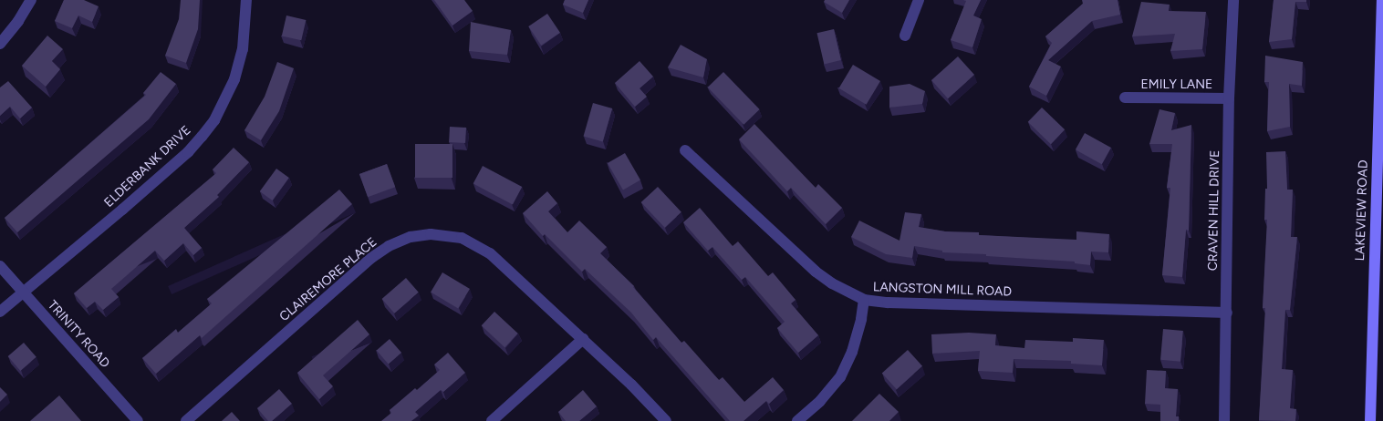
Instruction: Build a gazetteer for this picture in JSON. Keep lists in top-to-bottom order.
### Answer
{
  "streets": {
    "main road": ["LAKEVIEW ROAD"],
    "street": [
      "EMILY LANE",
      "ELDERBANK DRIVE",
      "CRAVEN HILL DRIVE",
      "CLAIREMORE PLACE",
      "LANGSTON MILL ROAD",
      "TRINITY ROAD"
    ]
  },
  "crossings": [
    ["EMILY LANE", "CRAVEN HILL DRIVE"],
    ["ELDERBANK DRIVE", "TRINITY ROAD"],
    ["CRAVEN HILL DRIVE", "LANGSTON MILL ROAD"]
  ]
}
